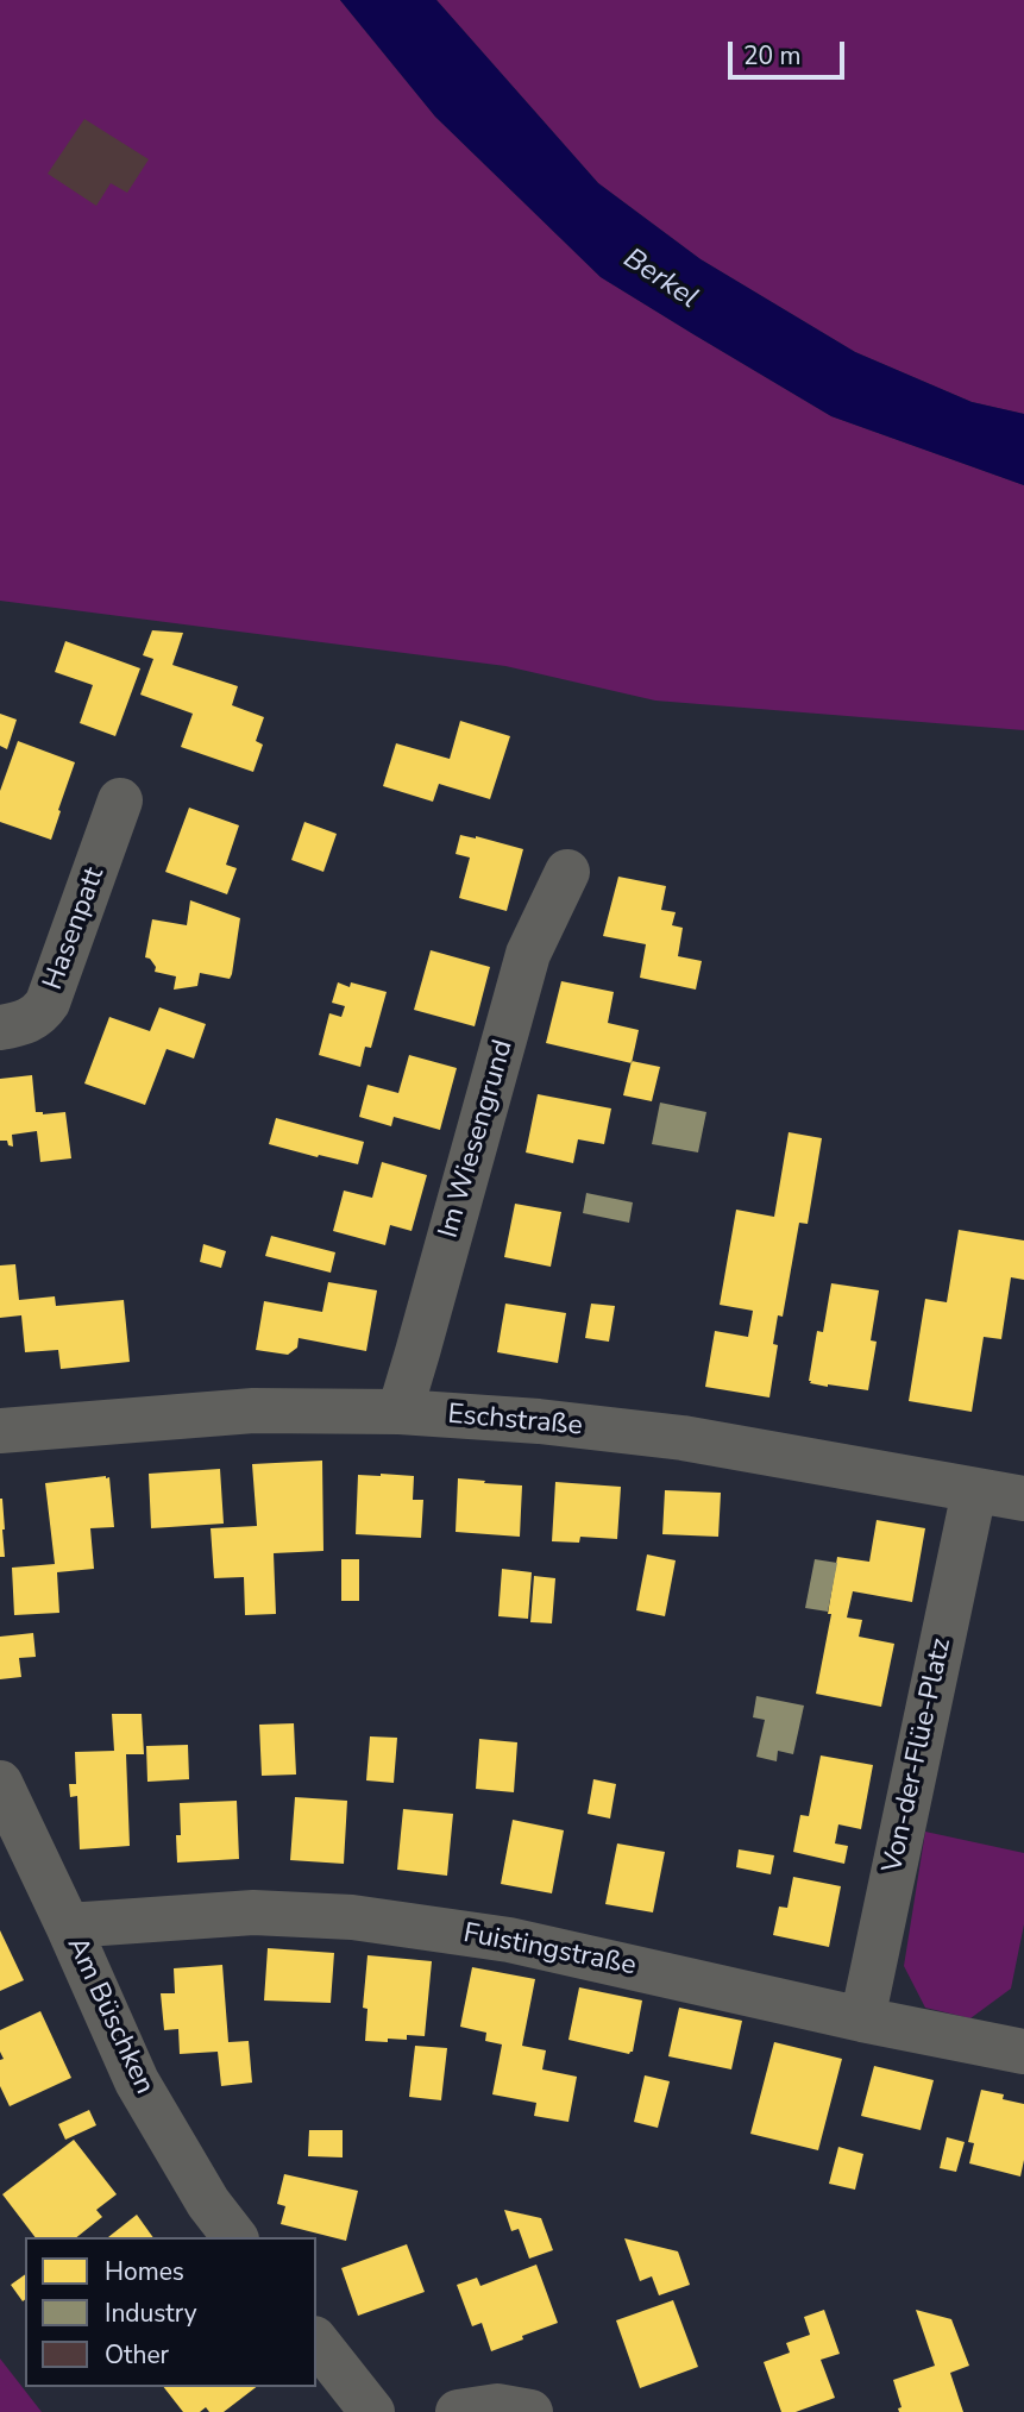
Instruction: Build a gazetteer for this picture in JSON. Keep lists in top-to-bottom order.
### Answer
{
  "streets": {
    "street": [
      "Hasenpatt",
      "Im Wiesengrund",
      "Eschstraße",
      "Von-der-Flüe-Platz",
      "Fuistingstraße",
      "Am Büschken"
    ]
  },
  "crossings": [
    ["Im Wiesengrund", "Eschstraße"],
    ["Eschstraße", "Von-der-Flüe-Platz"],
    ["Von-der-Flüe-Platz", "Fuistingstraße"],
    ["Fuistingstraße", "Am Büschken"]
  ],
  "water": ["Berkel"],
  "legend": ["Homes", "Industry", "Other"],
  "scale_bar": "20 m"
}
